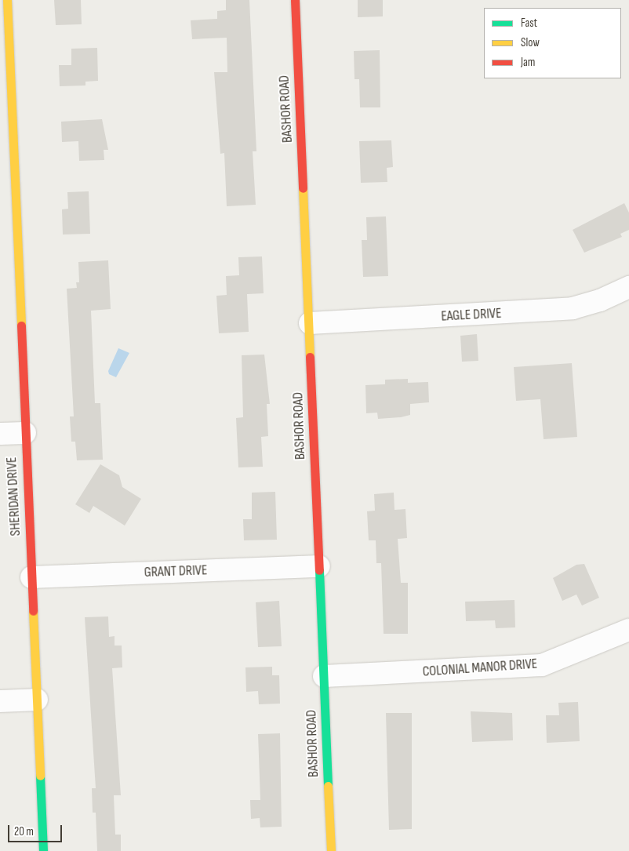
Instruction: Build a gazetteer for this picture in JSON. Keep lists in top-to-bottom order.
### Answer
{
  "streets": {
    "street": [
      "BASHOR ROAD",
      "EAGLE DRIVE",
      "SHERIDAN DRIVE",
      "GRANT DRIVE",
      "COLONIAL MANOR DRIVE"
    ]
  },
  "crossings": [
    ["BASHOR ROAD", "EAGLE DRIVE"],
    ["BASHOR ROAD", "GRANT DRIVE"],
    ["BASHOR ROAD", "COLONIAL MANOR DRIVE"],
    ["SHERIDAN DRIVE", "GRANT DRIVE"]
  ],
  "legend": ["Fast", "Slow", "Jam"],
  "scale_bar": "20 m"
}
